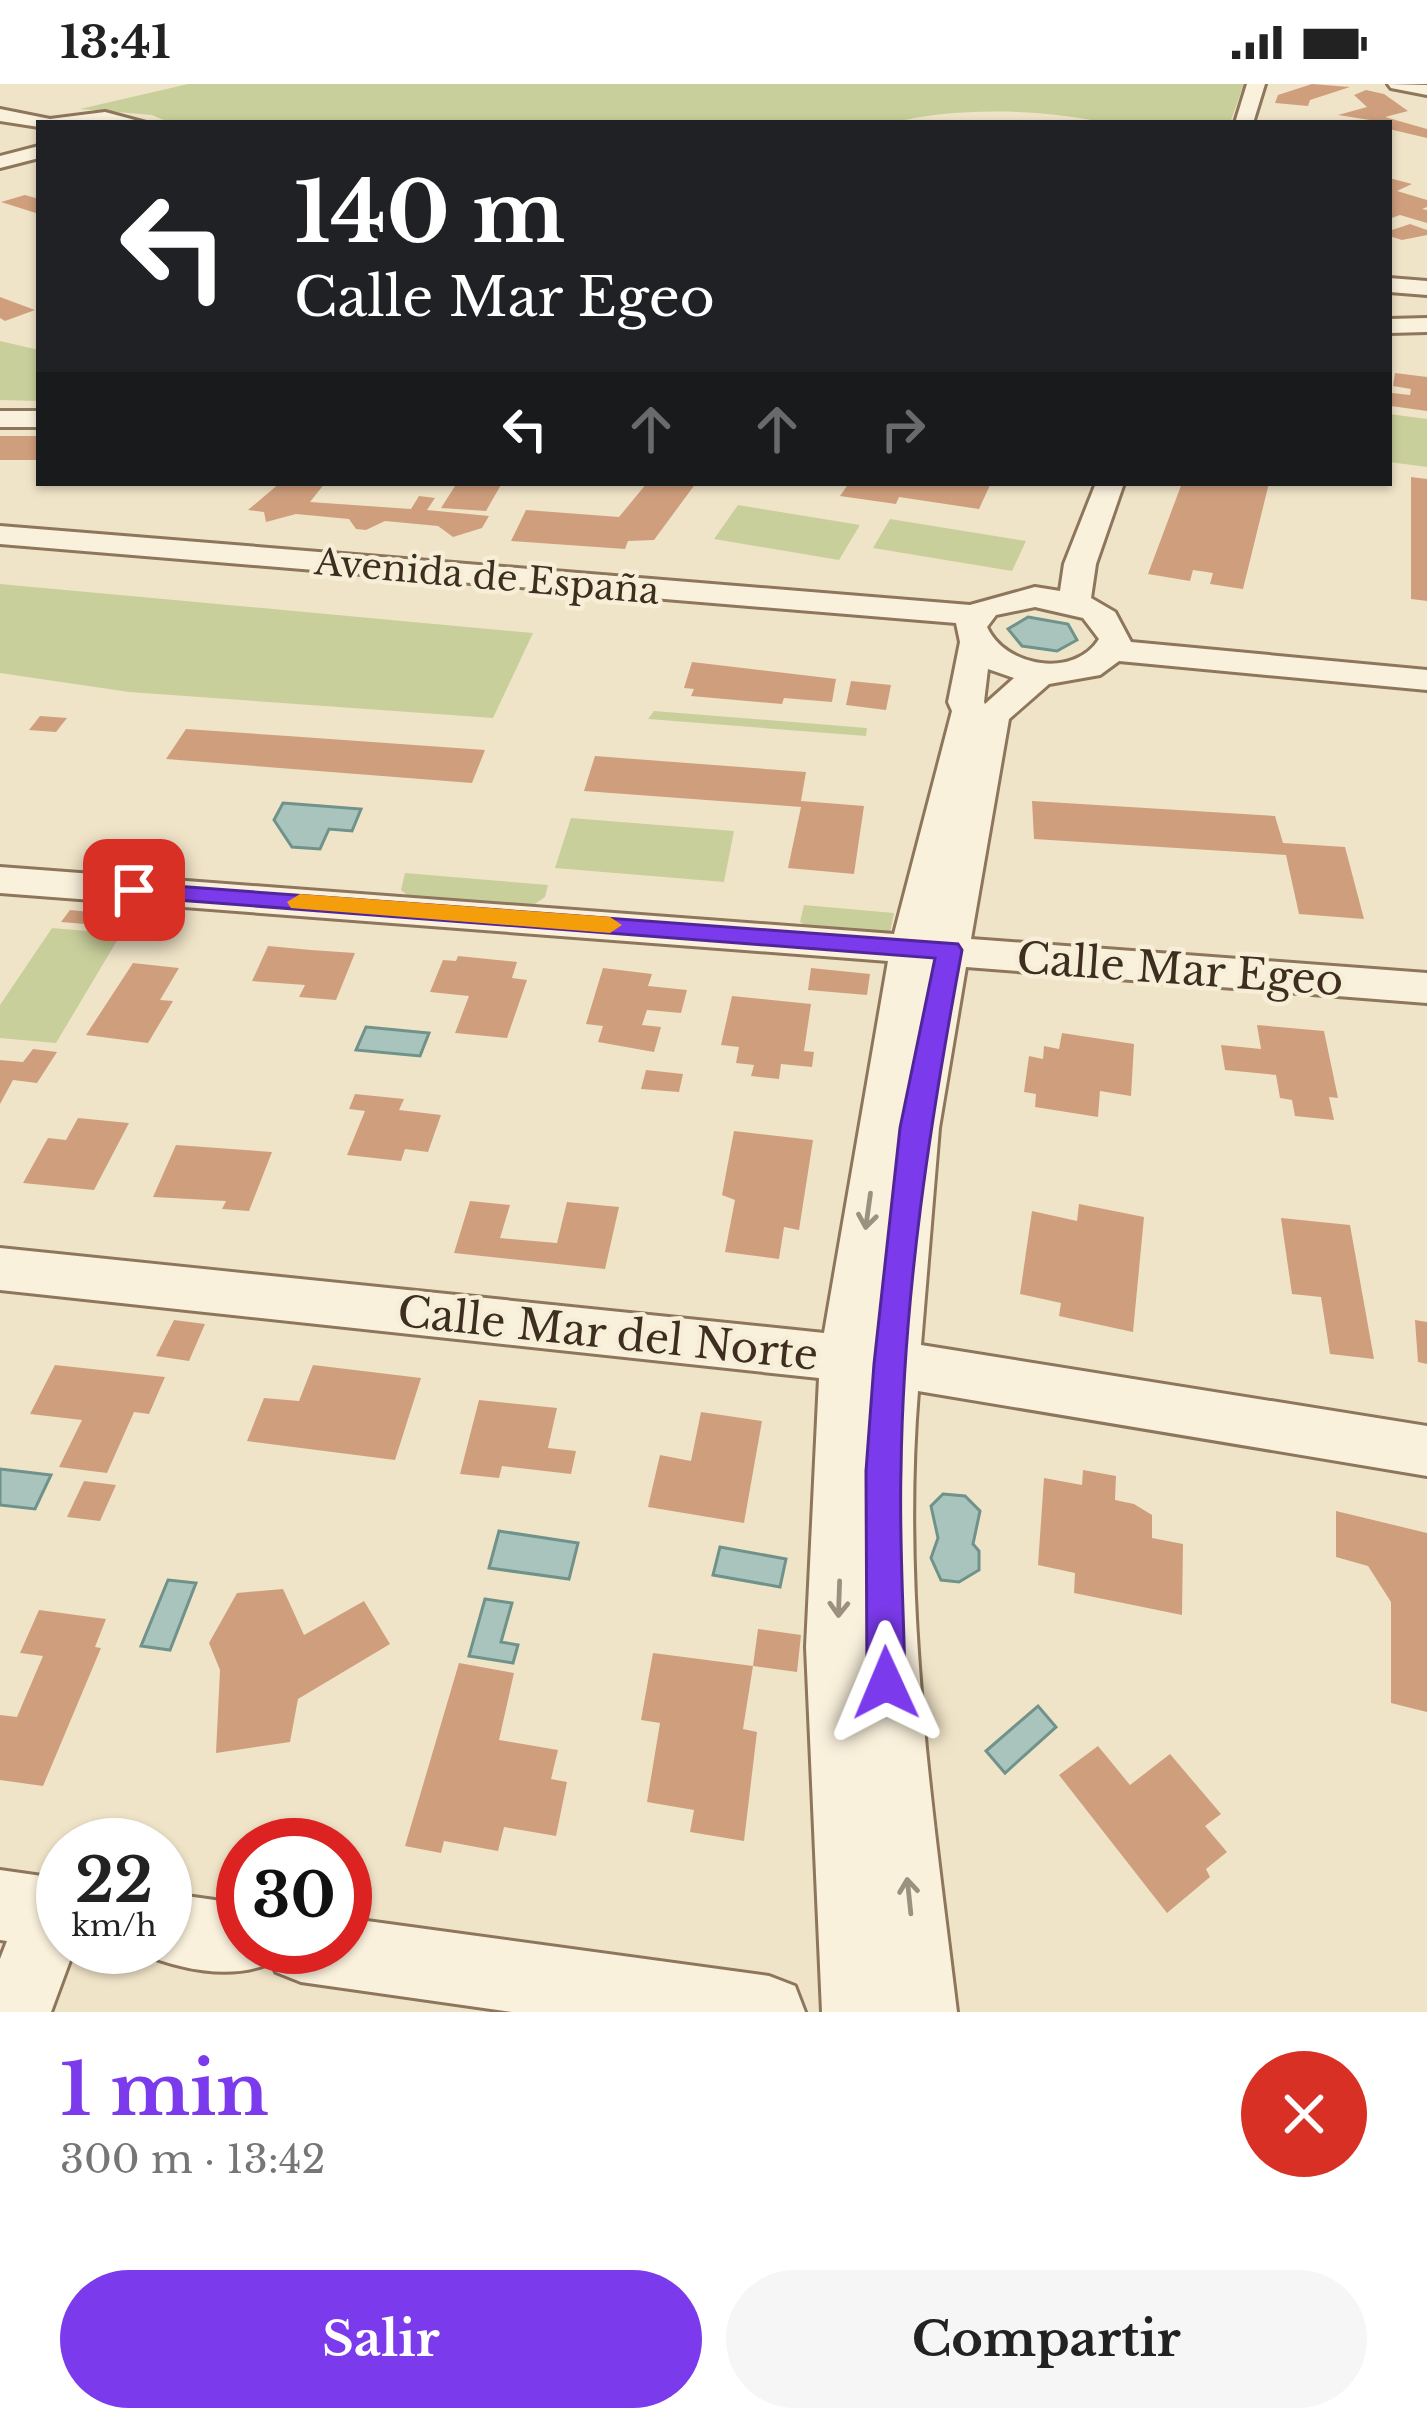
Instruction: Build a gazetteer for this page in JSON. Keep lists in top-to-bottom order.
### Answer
{
  "streets": {
    "street": ["Avenida de España", "Calle Mar Egeo", "Calle Mar del Norte"]
  },
  "page": {
    "status": "13:41",
    "turn": ["140 m", "Calle Mar Egeo"],
    "speed": "22 km/h",
    "limit": "30",
    "heading": ["1 min", "300 m · 13:42"],
    "buttons": ["Salir", "Compartir"]
  }
}
